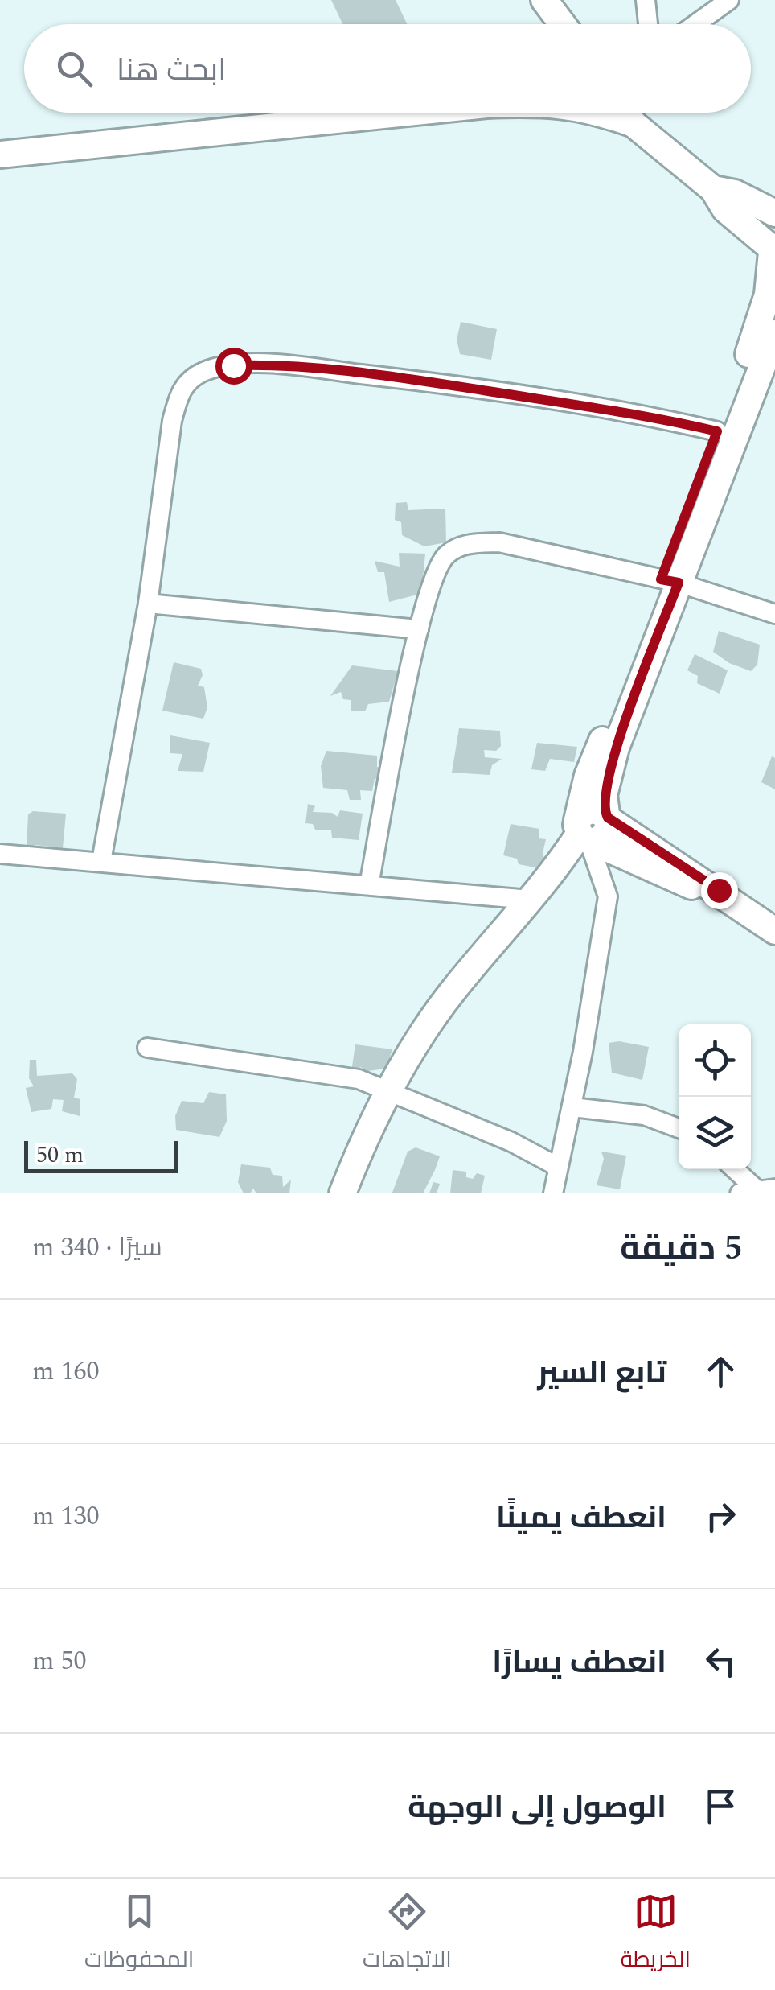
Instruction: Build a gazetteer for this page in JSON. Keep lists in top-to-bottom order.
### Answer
{
  "scale_bar": "50 m",
  "page": {
    "search": "ابحث هنا",
    "scale": "50 m",
    "heading": ["5 دقيقة", "سيرًا · 340 m"],
    "list": [
      ["تابع السير", "160 m"],
      ["انعطف يمينًا", "130 m"],
      ["انعطف يسارًا", "50 m"],
      "الوصول إلى الوجهة"
    ],
    "nav": ["الخريطة", "الاتجاهات", "المحفوظات"]
  }
}
